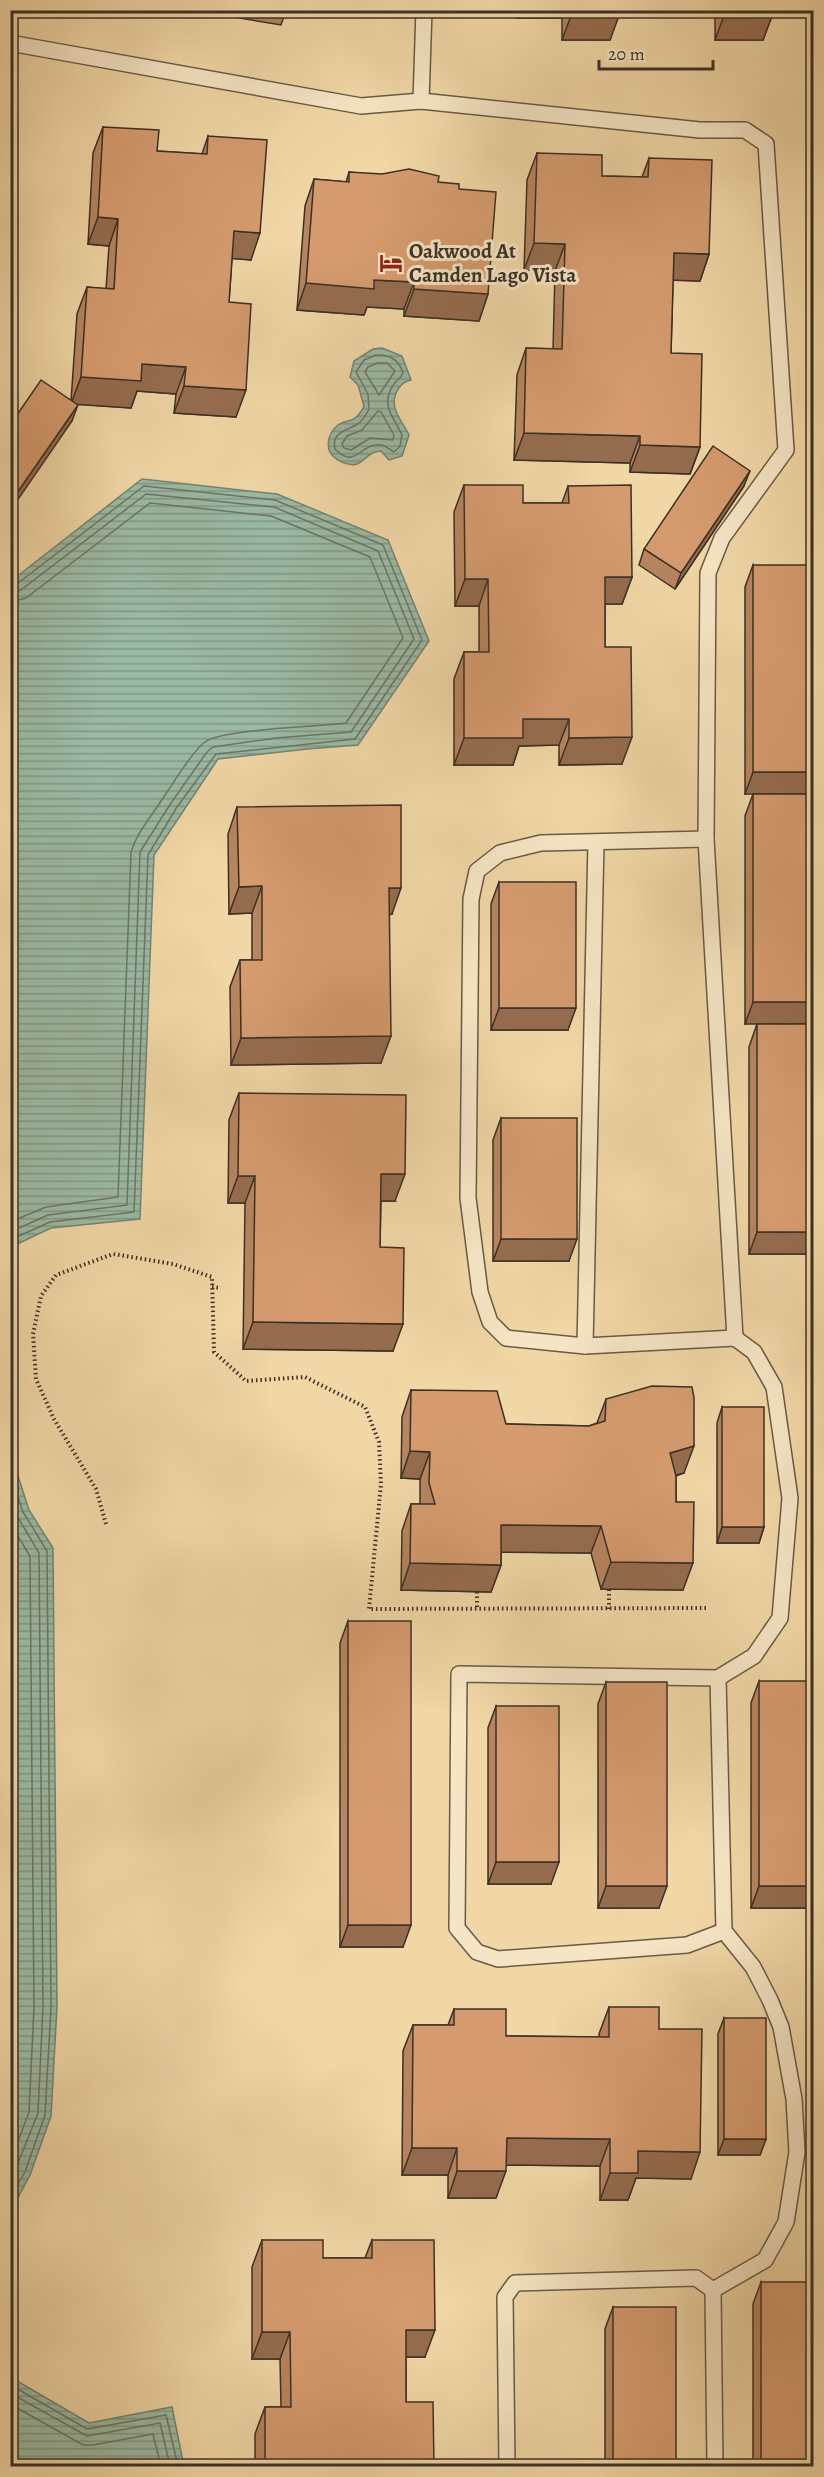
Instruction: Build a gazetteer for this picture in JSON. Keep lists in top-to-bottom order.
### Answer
{
  "places": {
    "hotel": ["Oakwood At Camden Lago Vista"]
  },
  "scale_bar": "20 m"
}
